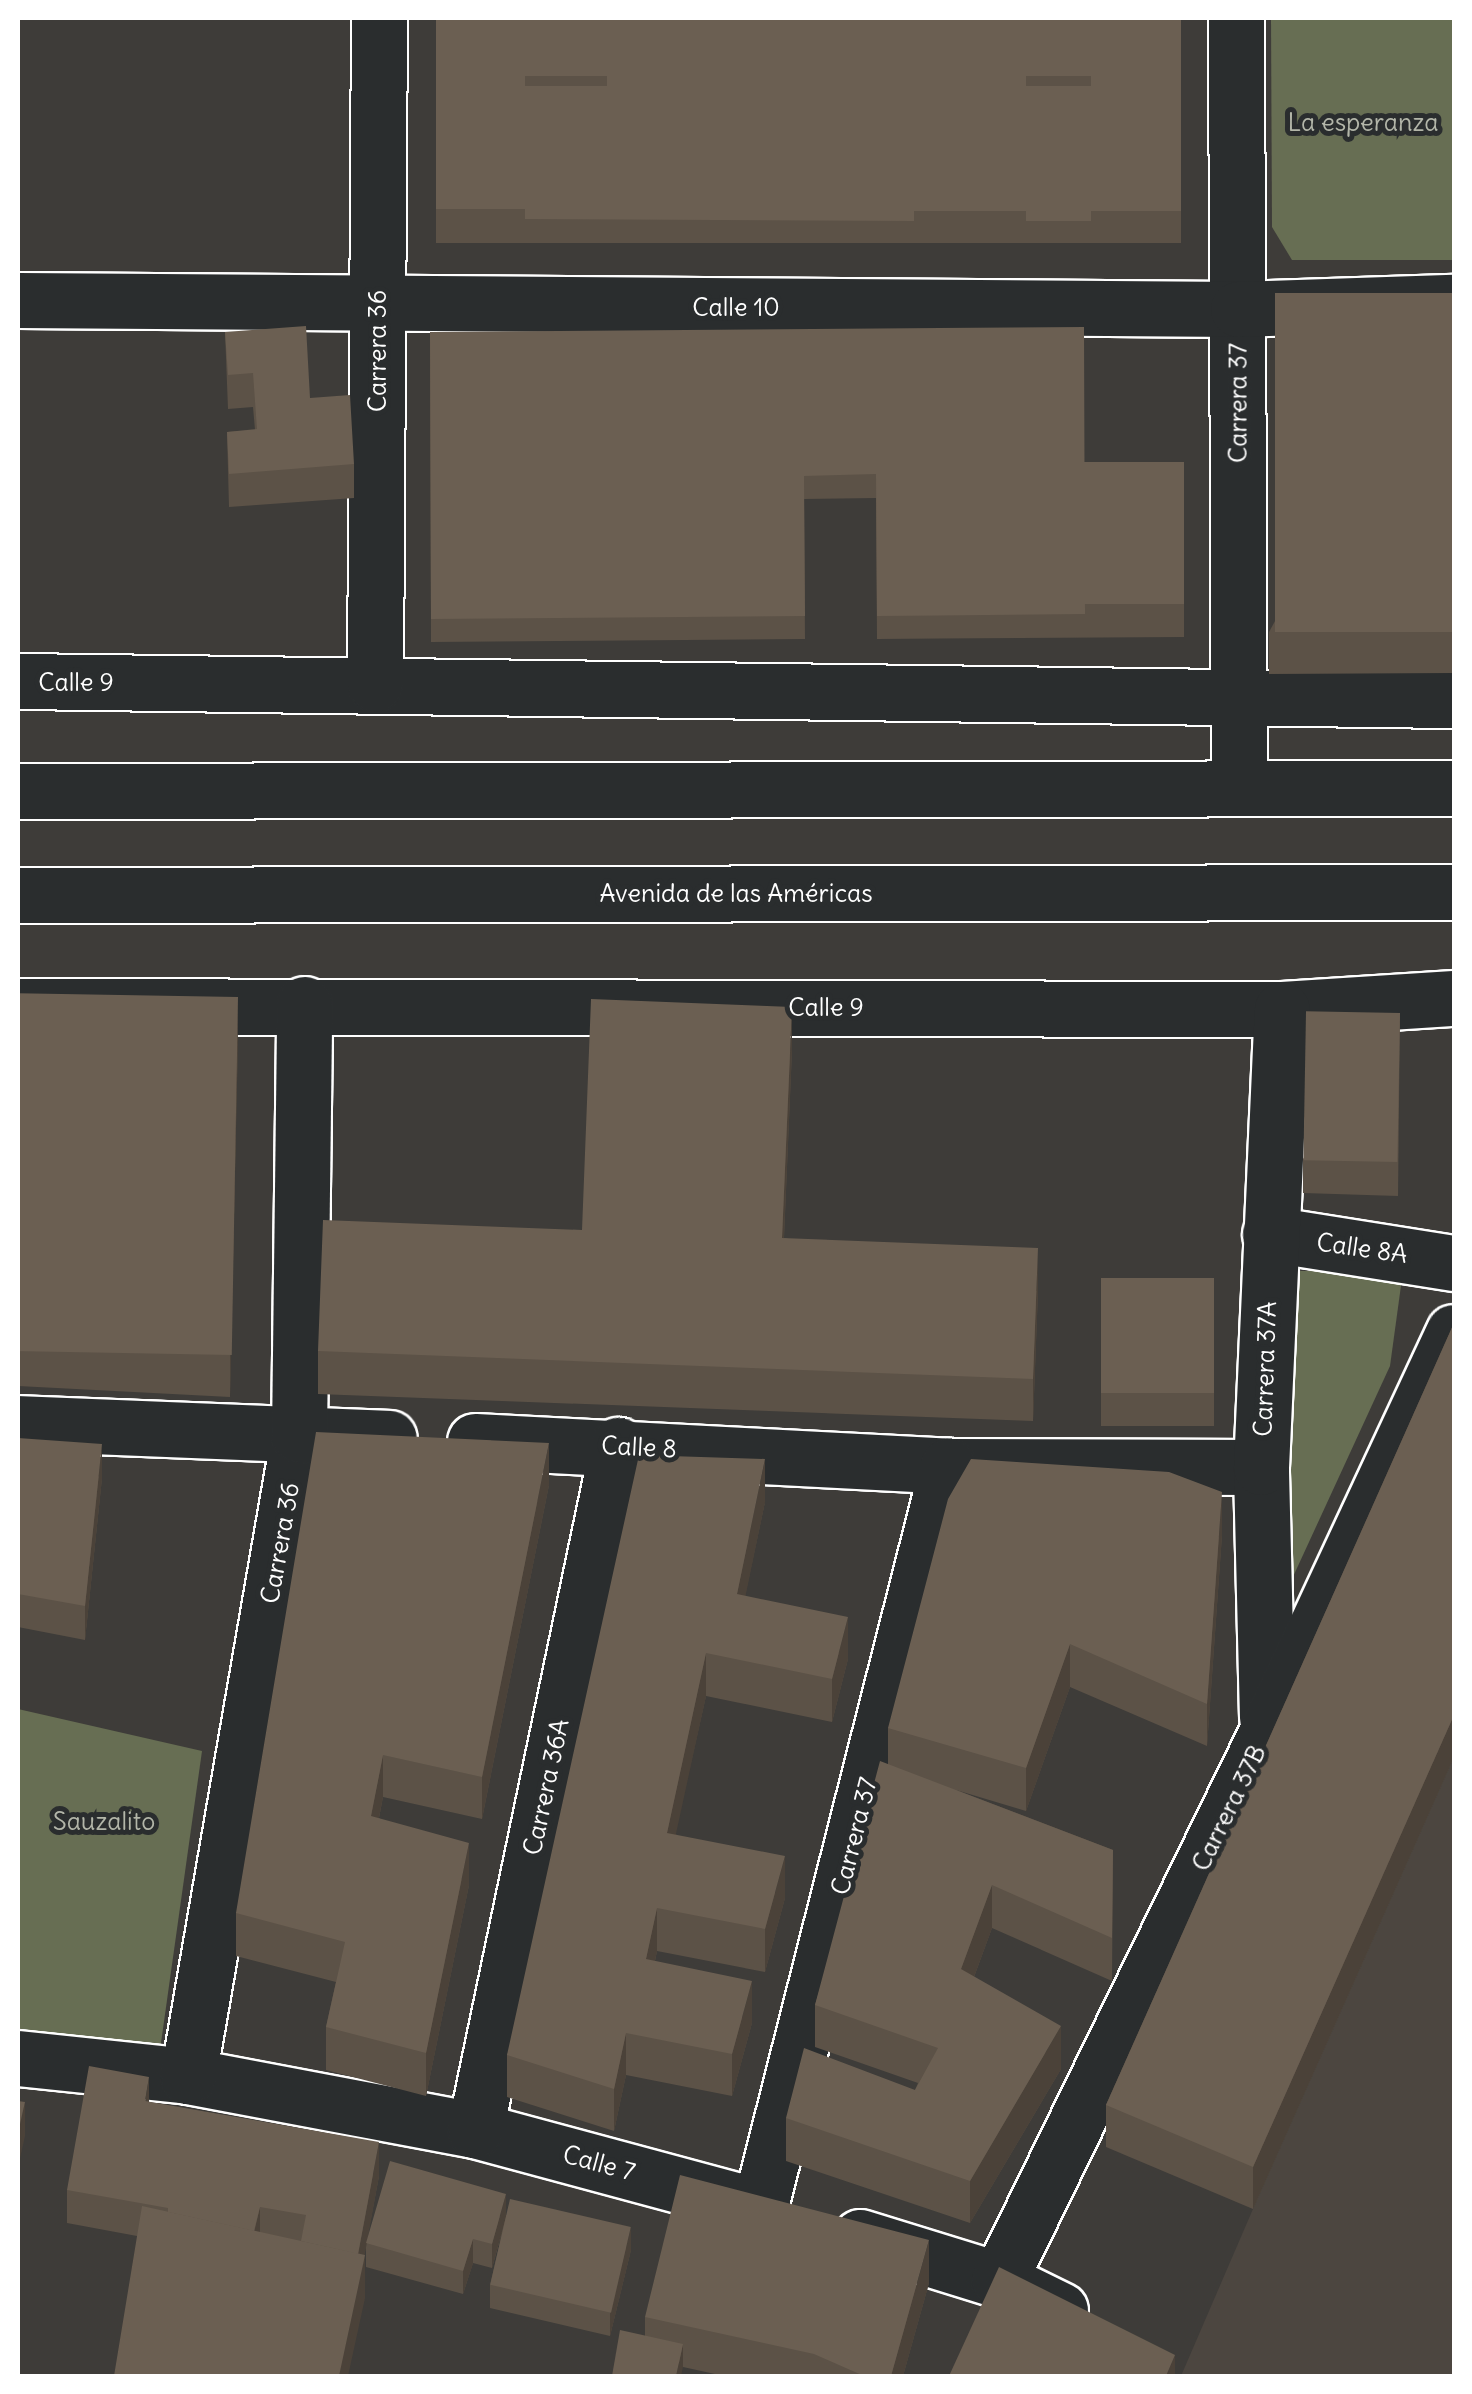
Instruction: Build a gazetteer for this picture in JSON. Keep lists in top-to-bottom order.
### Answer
{
  "streets": {
    "street": [
      "Calle 10",
      "Carrera 36",
      "Carrera 37",
      "Calle 9",
      "Avenida de las Américas",
      "Calle 8A",
      "Carrera 37A",
      "Calle 8",
      "Carrera 36A",
      "Carrera 37B",
      "Calle 7"
    ]
  },
  "crossings": [
    ["Calle 10", "Carrera 36"],
    ["Calle 10", "Carrera 37"],
    ["Carrera 36", "Calle 9"],
    ["Carrera 36", "Calle 8"],
    ["Carrera 36", "Calle 7"],
    ["Carrera 37", "Calle 9"],
    ["Carrera 37", "Calle 8"],
    ["Carrera 37", "Calle 7"],
    ["Calle 9", "Carrera 37A"],
    ["Calle 8A", "Carrera 37A"],
    ["Carrera 37A", "Calle 8"],
    ["Carrera 37A", "Carrera 37B"],
    ["Calle 8", "Carrera 36A"],
    ["Carrera 36A", "Calle 7"],
    ["Carrera 37B", "Calle 7"]
  ],
  "parks": ["La esperanza", "Sauzalito"]
}
